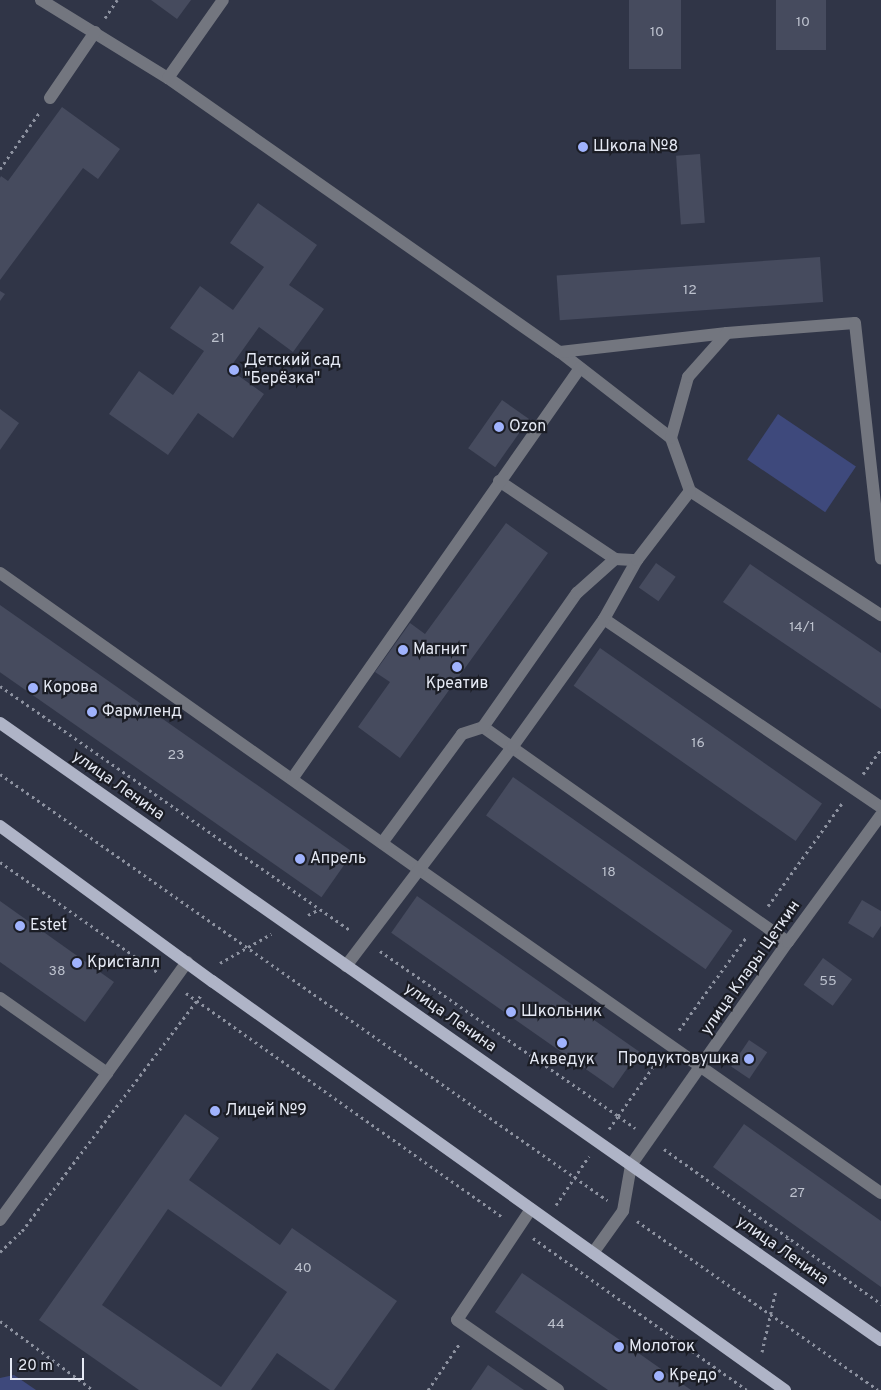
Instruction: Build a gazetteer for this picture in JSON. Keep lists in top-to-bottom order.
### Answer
{
  "streets": {
    "main road": ["улица Ленина"],
    "street": ["улица Клары Цеткин"]
  },
  "crossings": [
    ["улица Ленина", "улица Клары Цеткин"]
  ],
  "places": [
    "Школа №8",
    "Детский сад \"Берёзка\"",
    "Ozon",
    "Магнит",
    "Креатив",
    "Корова",
    "Фармленд",
    "Апрель",
    "Estet",
    "Кристалл",
    "Школьник",
    "Акведук",
    "Продуктовушка",
    "Лицей №9",
    "Молоток",
    "Кредо"
  ],
  "house_numbers": [
    "10",
    "10",
    "12",
    "21",
    "14/1",
    "16",
    "23",
    "18",
    "38",
    "55",
    "27",
    "40",
    "44"
  ],
  "scale_bar": "20 m"
}
